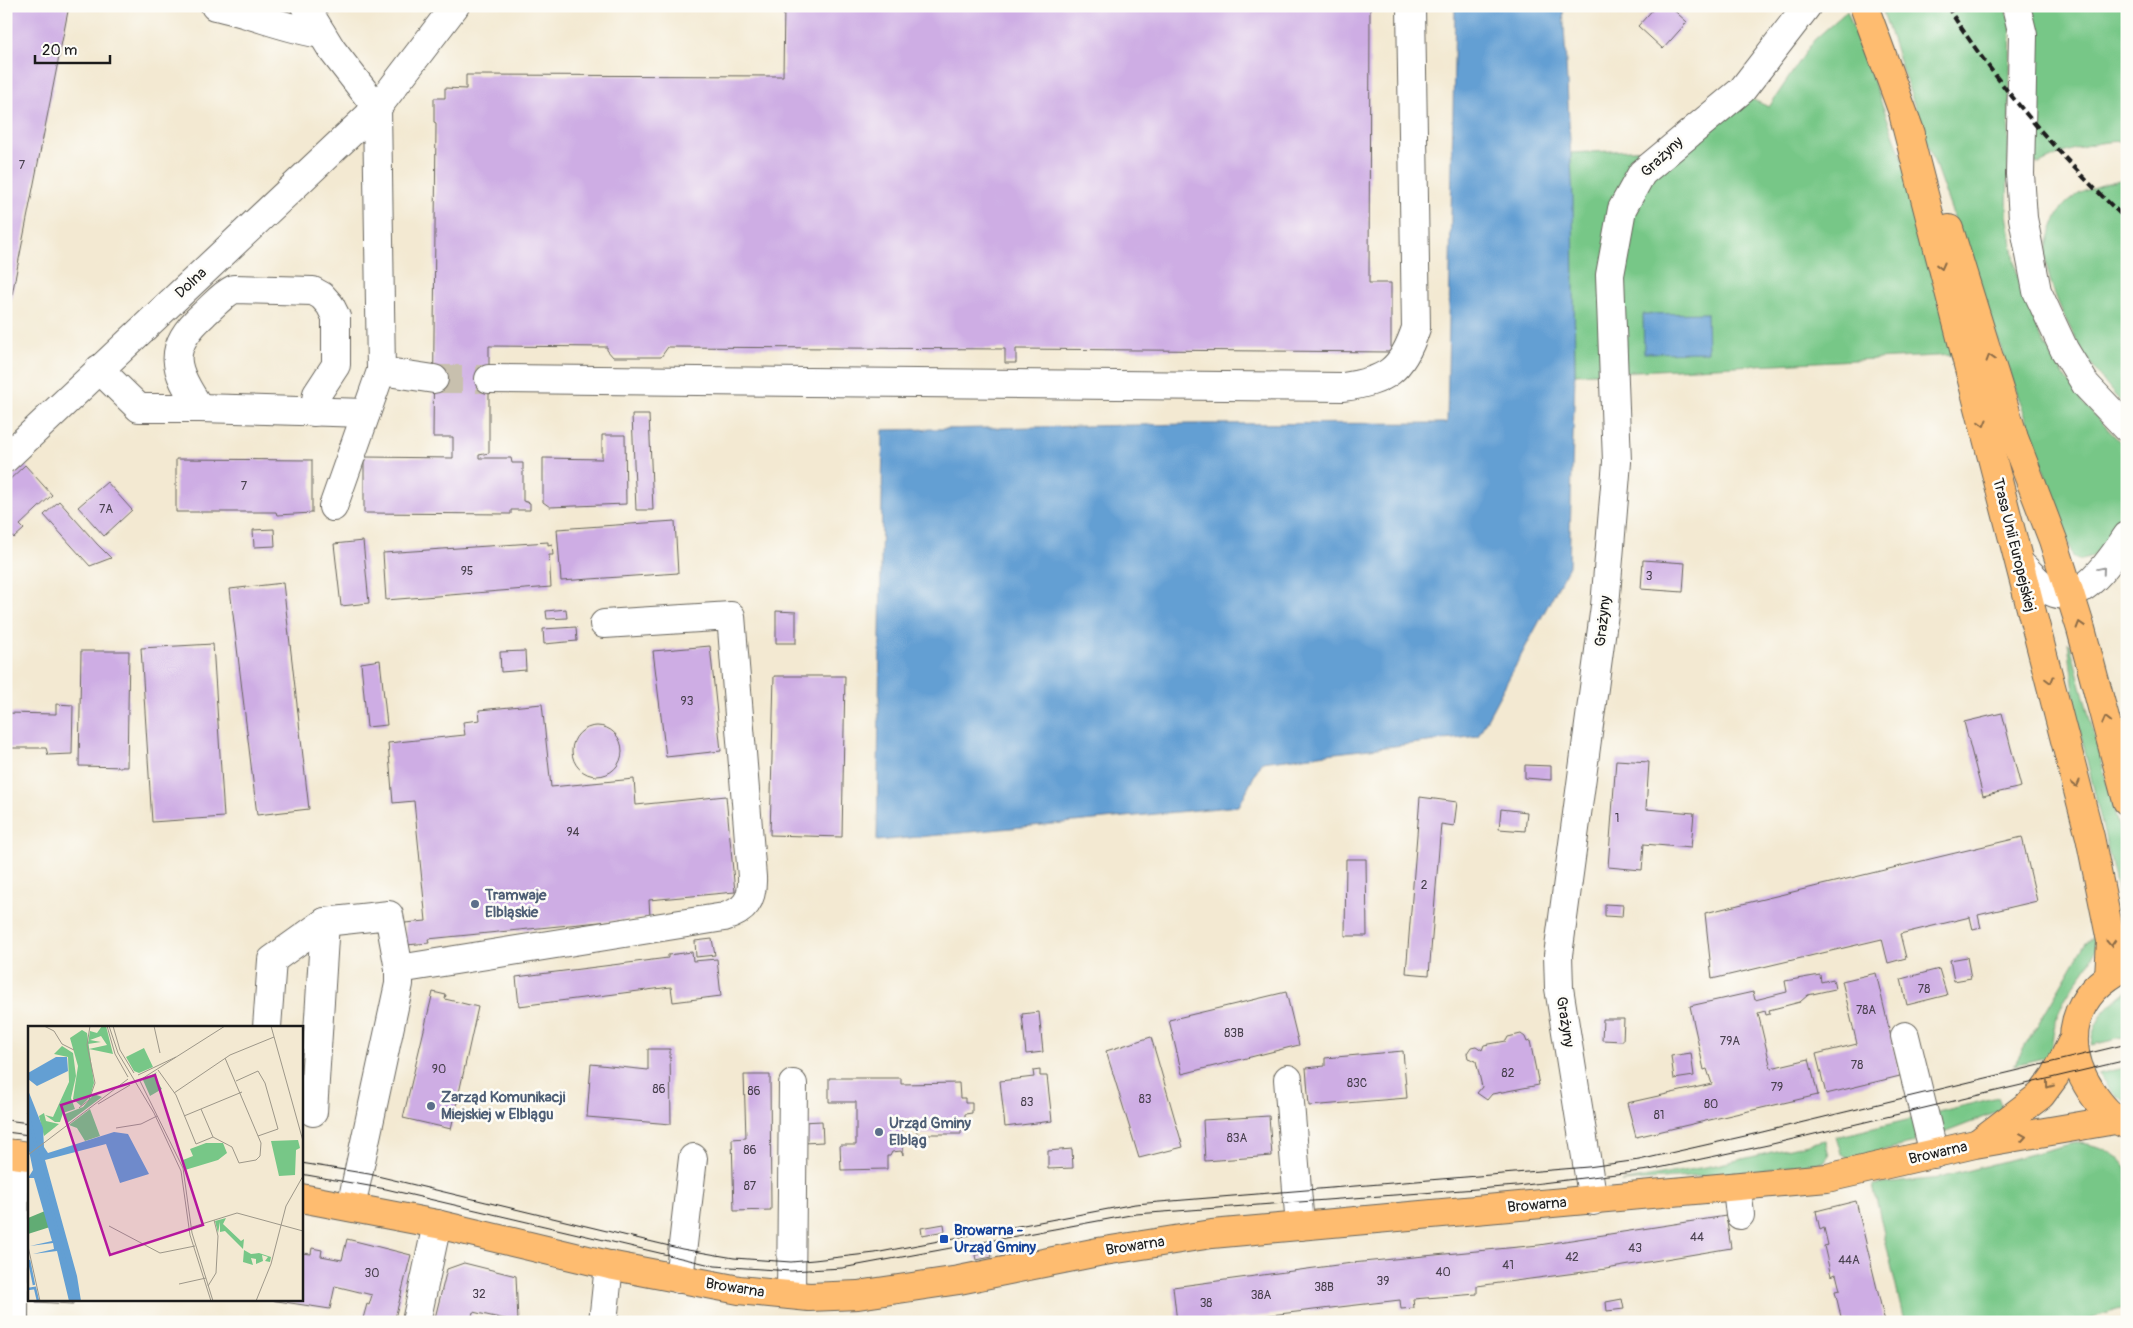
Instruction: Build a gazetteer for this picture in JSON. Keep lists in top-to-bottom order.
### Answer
{
  "streets": {
    "main road": ["Trasa Unii Europejskiej", "Browarna"],
    "street": ["Grażyny", "Dolna"]
  },
  "crossings": [
    ["Grażyny", "Browarna"],
    ["Trasa Unii Europejskiej", "Browarna"]
  ],
  "places": {
    "other": ["Tramwaje Elbląskie", "Zarząd Komunikacji Miejskiej w Elblągu", "Urząd Gminy Elbląg"],
    "transit": ["Browarna - Urząd Gminy"]
  },
  "house_numbers": [
    "7",
    "7",
    "7A",
    "95",
    "3",
    "93",
    "1",
    "94",
    "2",
    "78",
    "78A",
    "83B",
    "79A",
    "78",
    "90",
    "82",
    "83C",
    "79",
    "86",
    "86",
    "83",
    "83",
    "80",
    "81",
    "83A",
    "86",
    "87",
    "44",
    "43",
    "42",
    "44A",
    "41",
    "40",
    "30",
    "39",
    "38B",
    "32",
    "38A",
    "38"
  ],
  "scale_bar": "20 m"
}
